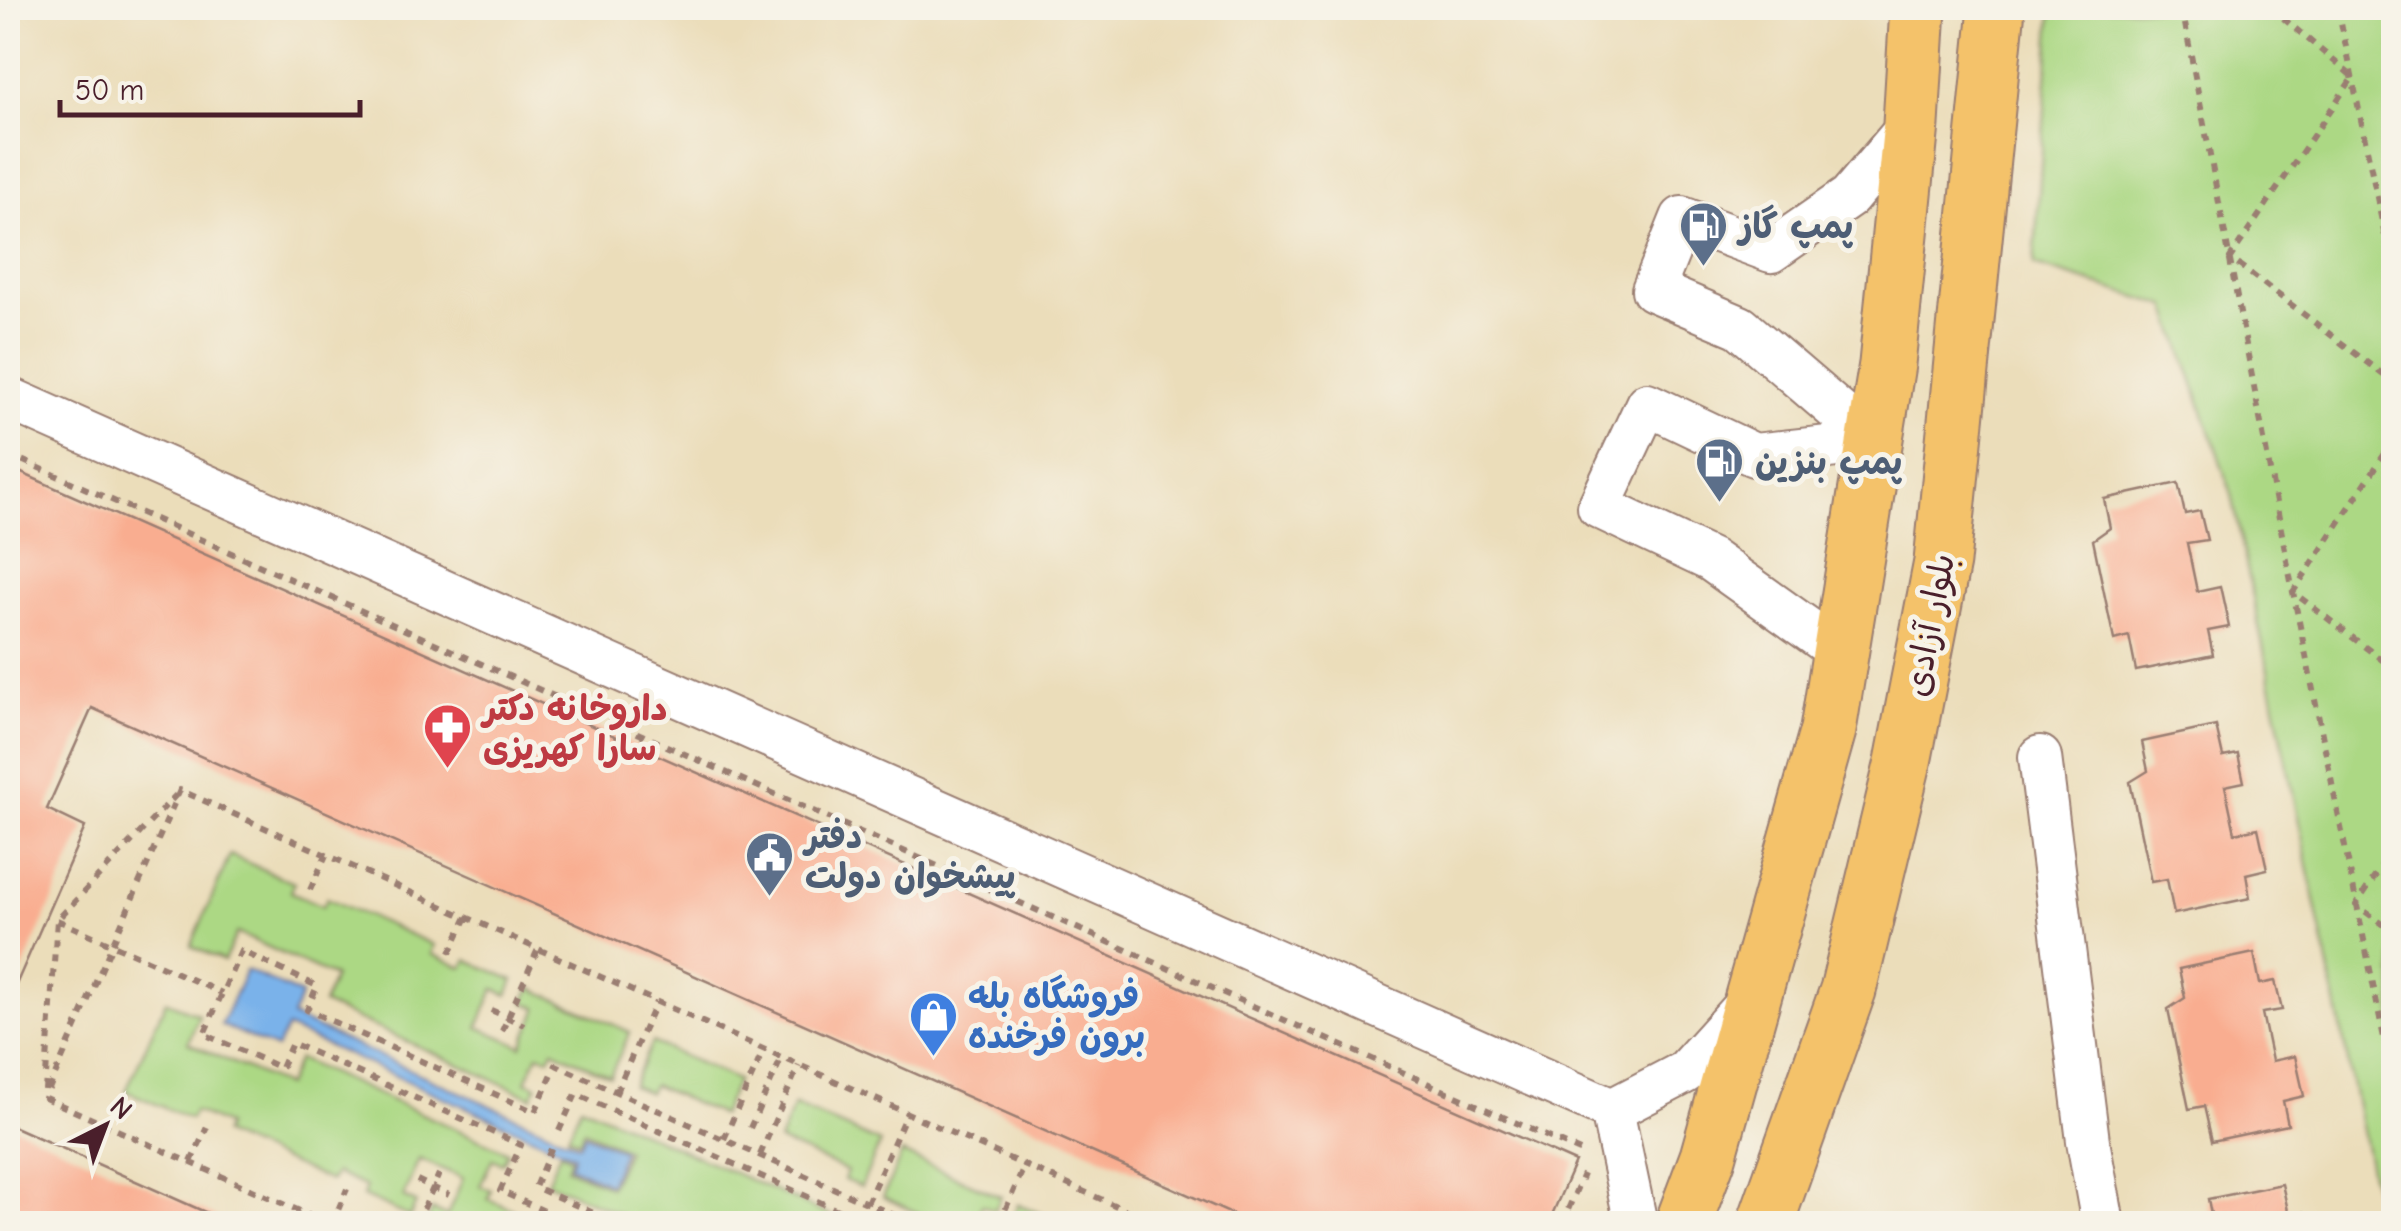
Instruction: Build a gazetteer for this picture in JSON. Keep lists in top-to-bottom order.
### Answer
{
  "streets": {
    "main road": ["بلوار آزادی"]
  },
  "places": {
    "fuel station": ["پمپ گاز", "پمپ بنزين"],
    "pharmacy": ["داروخانه دکتر سارا کهریزی"],
    "public building": ["دفتر پیشخوان دولت"],
    "shop": ["فروشگاه بله برون فرخنده"]
  },
  "scale_bar": "50 m",
  "north": "top right"
}
